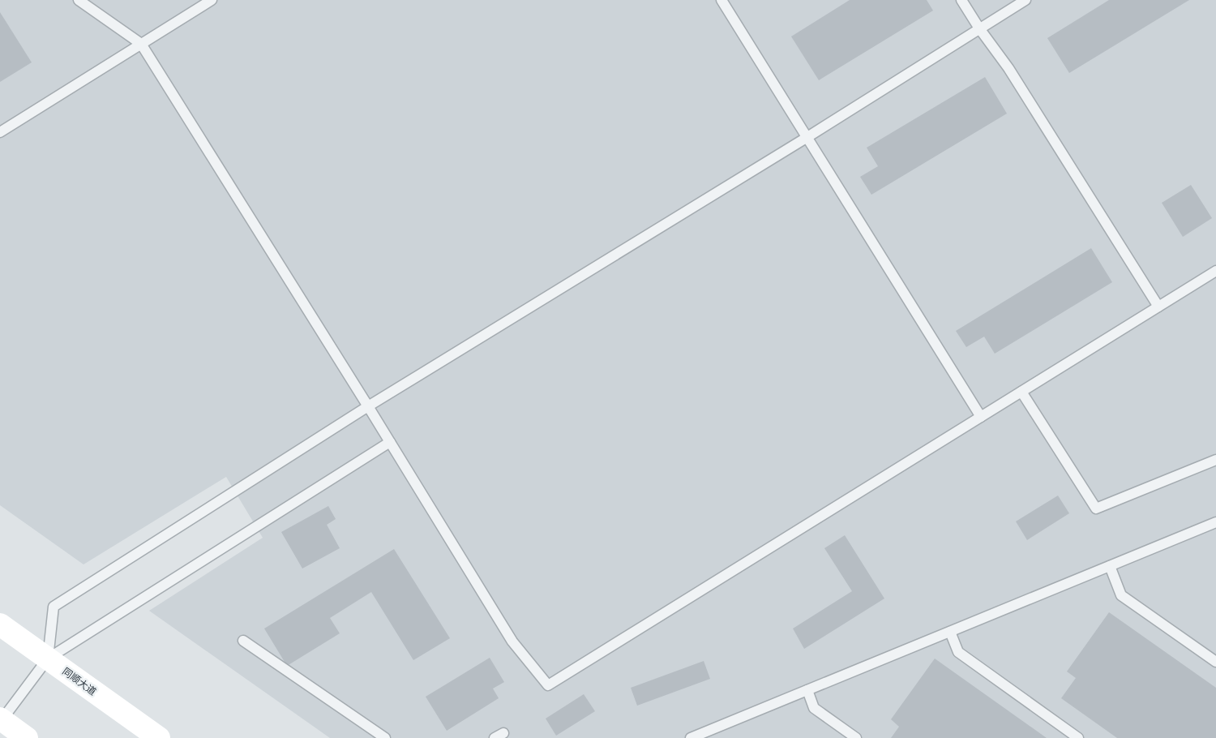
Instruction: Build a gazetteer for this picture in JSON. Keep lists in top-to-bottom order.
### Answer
{
  "streets": {
    "main road": ["同顺大道"]
  }
}
